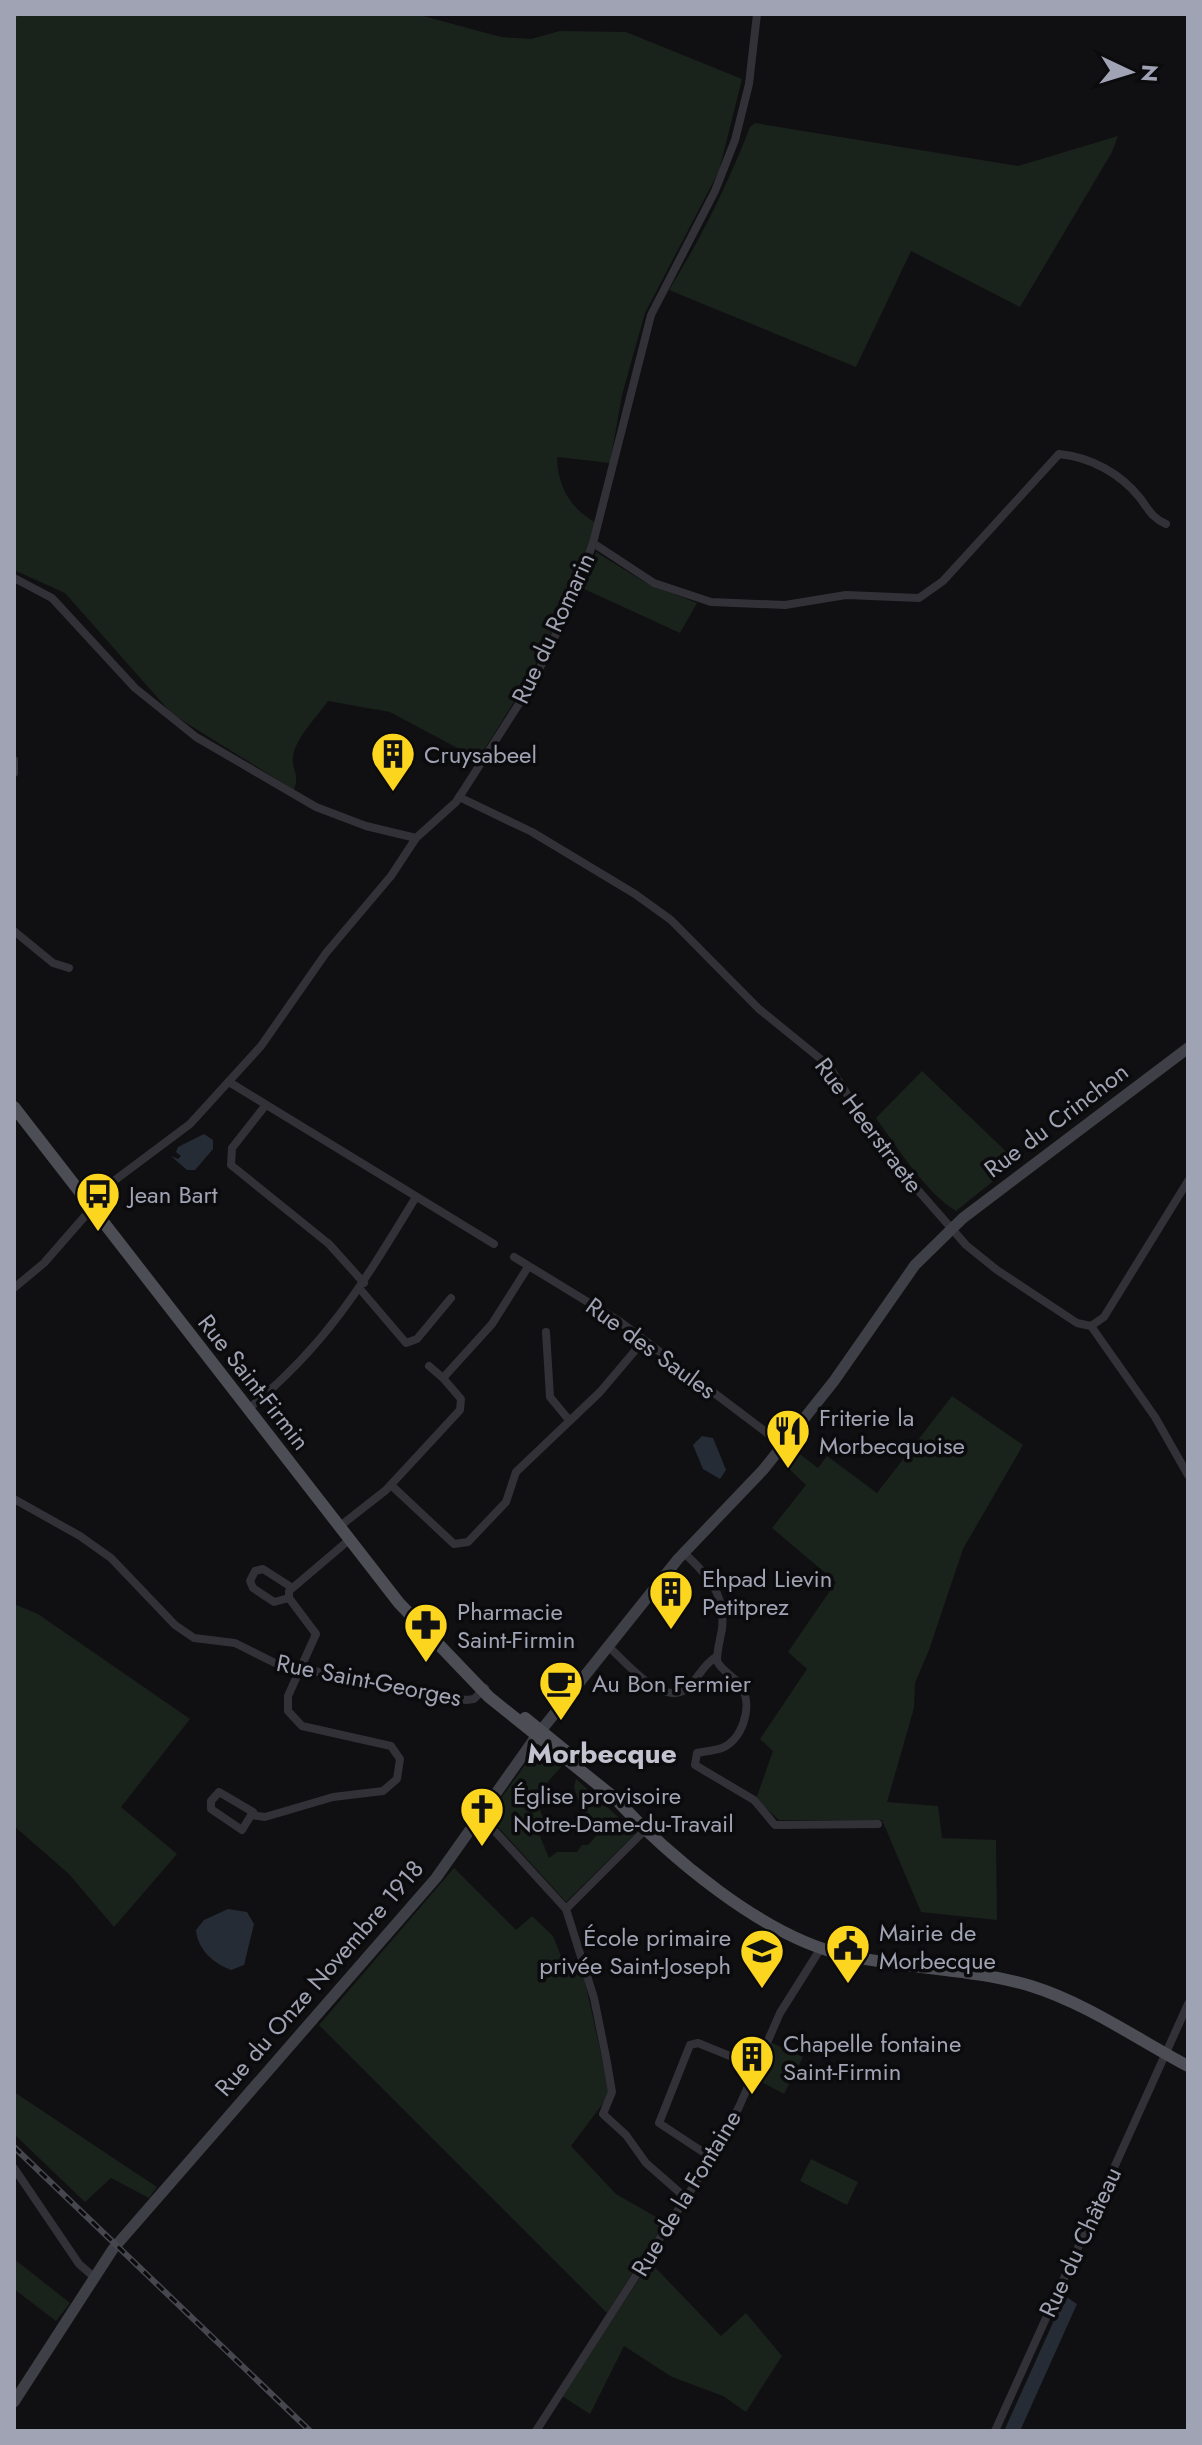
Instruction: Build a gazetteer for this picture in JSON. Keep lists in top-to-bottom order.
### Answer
{
  "streets": {
    "main road": ["Rue Saint-Firmin"],
    "street": [
      "Rue du Romarin",
      "Rue du Crinchon",
      "Rue Heerstraete",
      "Rue des Saules",
      "Rue Saint-Georges",
      "Rue du Onze Novembre 1918",
      "Rue de la Fontaine",
      "Rue du Château"
    ]
  },
  "crossings": [
    ["Rue du Romarin", "Rue Heerstraete"],
    ["Rue du Romarin", "Rue Saint-Firmin"],
    ["Rue du Crinchon", "Rue Heerstraete"],
    ["Rue du Crinchon", "Rue des Saules"],
    ["Rue du Crinchon", "Rue du Onze Novembre 1918"],
    ["Rue des Saules", "Rue du Onze Novembre 1918"],
    ["Rue Saint-Firmin", "Rue Saint-Georges"],
    ["Rue Saint-Firmin", "Rue du Onze Novembre 1918"],
    ["Rue Saint-Firmin", "Rue de la Fontaine"],
    ["Rue Saint-Firmin", "Rue du Château"]
  ],
  "districts": ["Morbecque"],
  "places": {
    "building": ["Cruysabeel", "Ehpad Lievin Petitprez", "Chapelle fontaine Saint-Firmin"],
    "bus stop": ["Jean Bart"],
    "restaurant": ["Friterie la Morbecquoise"],
    "pharmacy": ["Pharmacie Saint-Firmin"],
    "cafe": ["Au Bon Fermier"],
    "church": ["Église provisoire Notre-Dame-du-Travail"],
    "public building": ["Mairie de Morbecque"],
    "school or university": ["École primaire privée Saint-Joseph"]
  },
  "north": "right"
}
